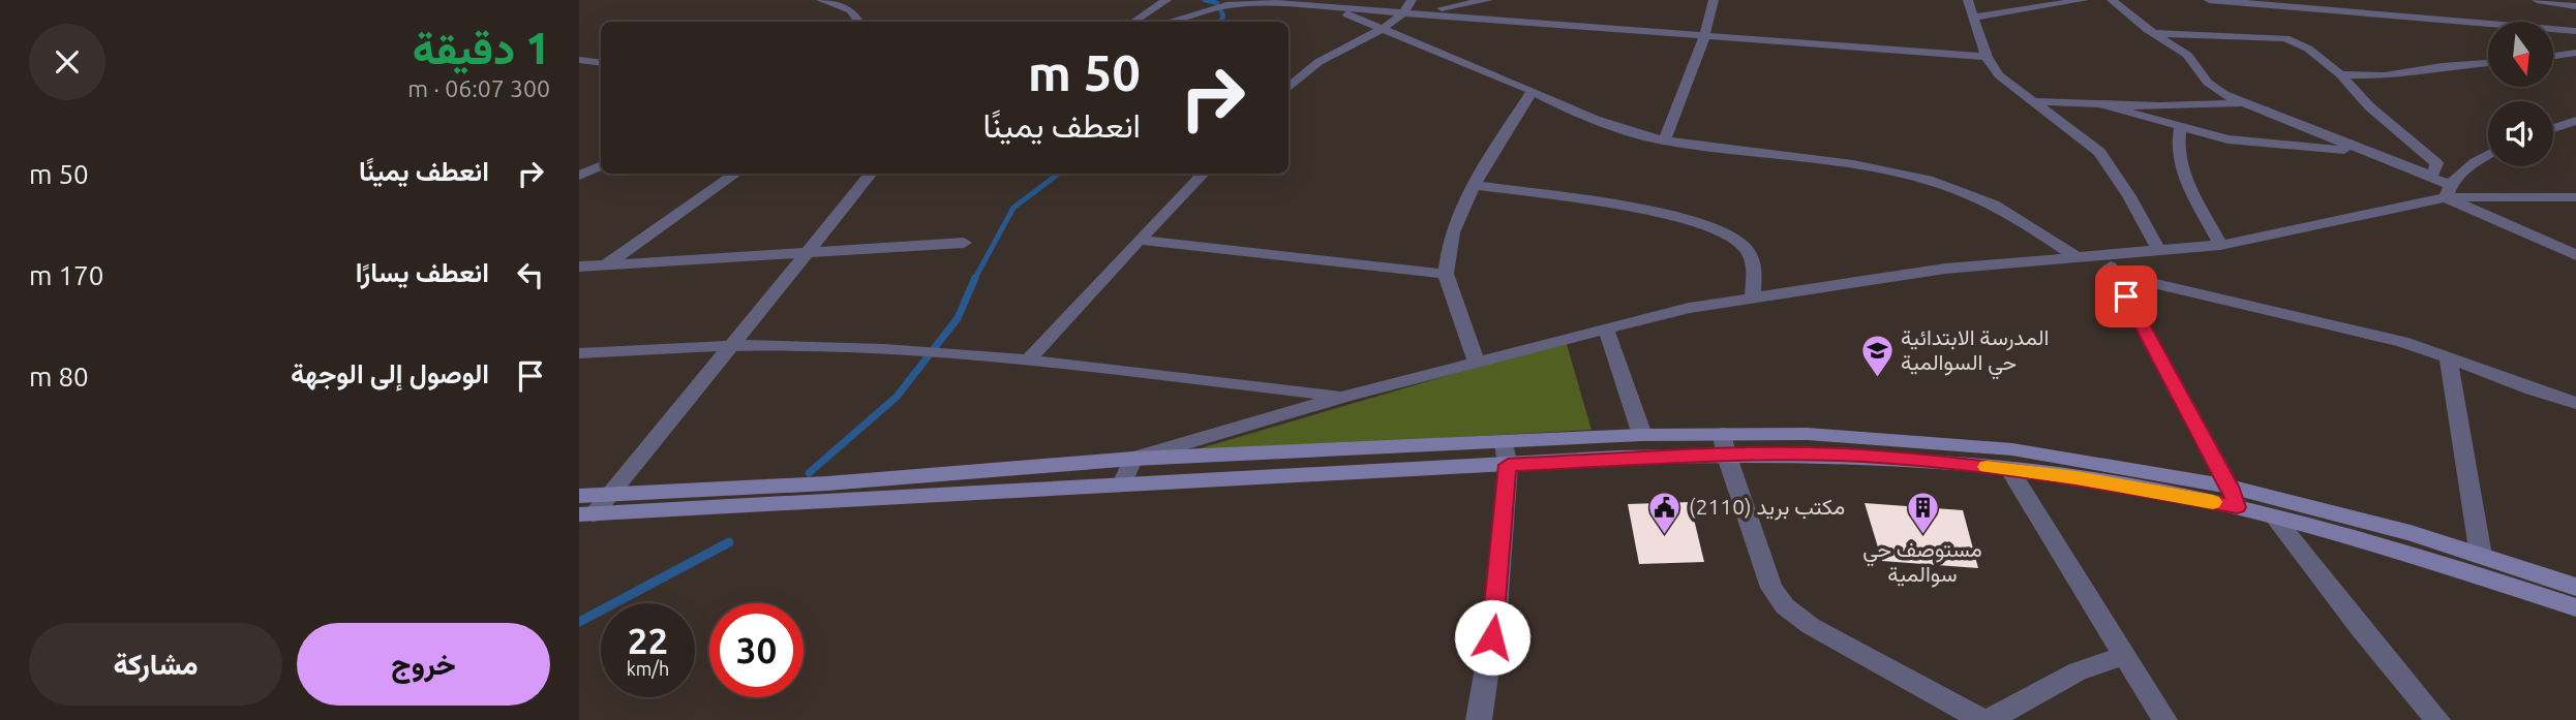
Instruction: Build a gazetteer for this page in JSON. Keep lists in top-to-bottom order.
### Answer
{
  "places": {
    "school or university": ["المدرسة الابتدائية حي السوالمية"],
    "public building": ["مكتب بريد (2110)"],
    "building": ["مستوصف حي سوالمية"]
  },
  "north": "bottom",
  "page": {
    "heading": ["1 دقيقة", "300 m · 06:07"],
    "turn": ["50 m", "انعطف يمينًا"],
    "list": [
      {
        "name": "انعطف يمينًا",
        "value": "50 m"
      },
      {
        "name": "انعطف يسارًا",
        "value": "170 m"
      },
      {
        "name": "الوصول إلى الوجهة",
        "value": "80 m"
      }
    ],
    "speed": "22 km/h",
    "limit": "30",
    "buttons": ["خروج", "مشاركة"]
  }
}
